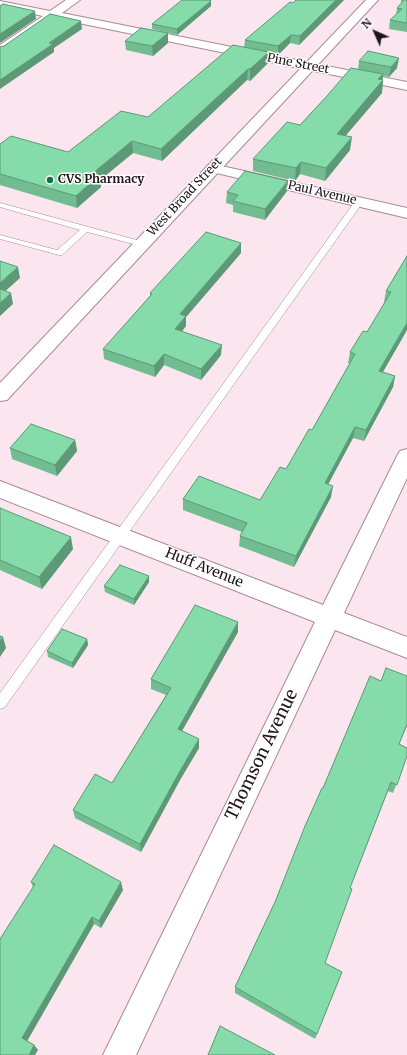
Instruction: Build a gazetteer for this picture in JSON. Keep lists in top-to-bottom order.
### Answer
{
  "streets": {
    "street": [
      "Pine Street",
      "Paul Avenue",
      "West Broad Street",
      "Huff Avenue",
      "Thomson Avenue"
    ]
  },
  "crossings": [
    ["Pine Street", "West Broad Street"],
    ["Paul Avenue", "West Broad Street"],
    ["Huff Avenue", "Thomson Avenue"]
  ],
  "places": ["CVS Pharmacy"],
  "north": "top left"
}
